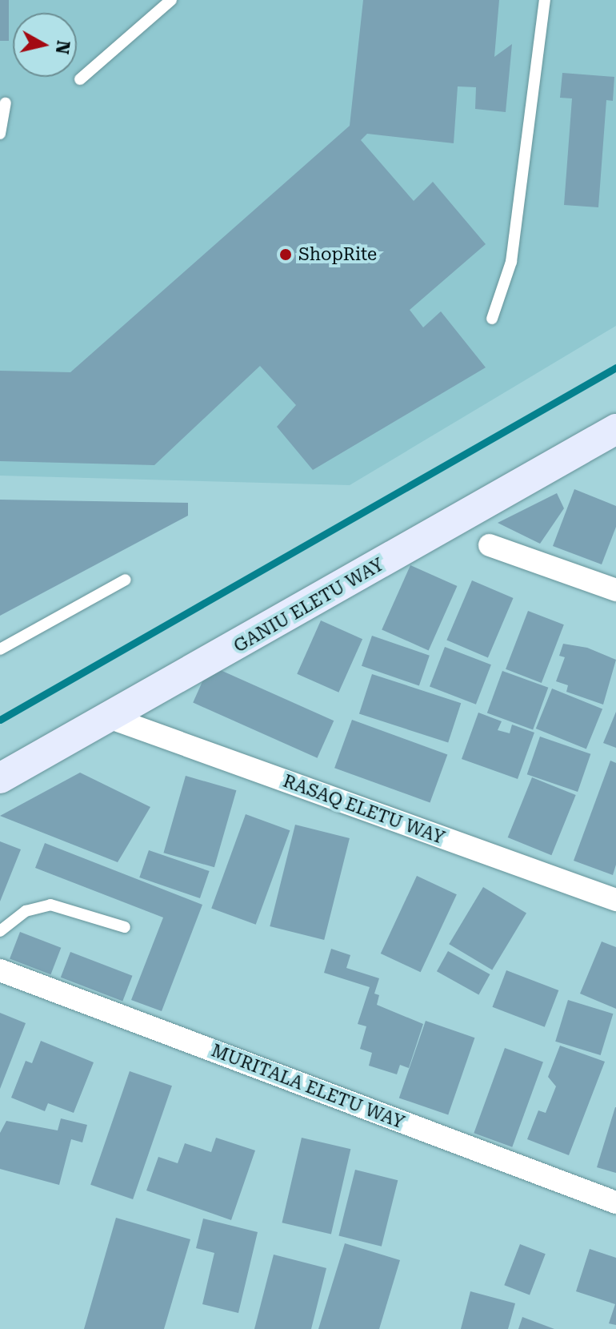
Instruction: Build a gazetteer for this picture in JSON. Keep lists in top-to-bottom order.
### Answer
{
  "streets": {
    "street": ["GANIU ELETU WAY", "RASAQ ELETU WAY", "MURITALA ELETU WAY"]
  },
  "crossings": [
    ["GANIU ELETU WAY", "RASAQ ELETU WAY"]
  ],
  "places": ["ShopRite"],
  "north": "right"
}
